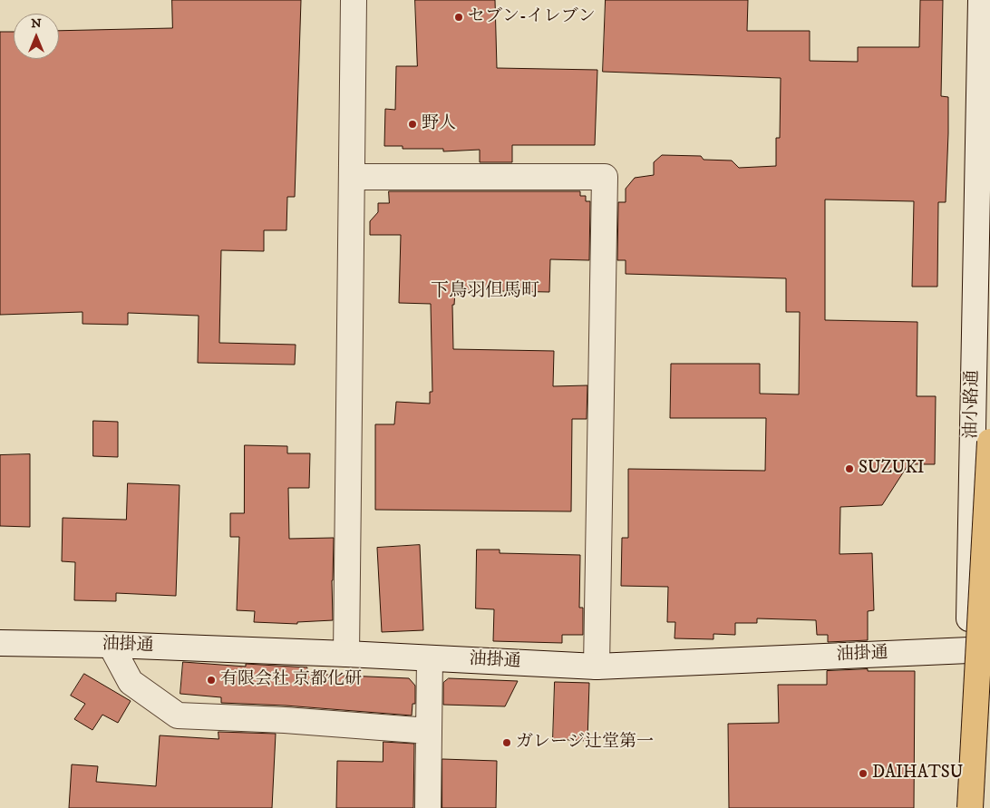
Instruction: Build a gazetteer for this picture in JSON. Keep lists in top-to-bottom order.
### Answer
{
  "streets": {
    "street": ["油小路通", "油掛通"]
  },
  "crossings": [
    ["油小路通", "油掛通"]
  ],
  "districts": ["下鳥羽但馬町"],
  "places": [
    "セブン-イレブン",
    "野人",
    "SUZUKI",
    "有限会社 京都化研",
    "ガレージ辻堂第一",
    "DAIHATSU"
  ],
  "north": "top"
}
